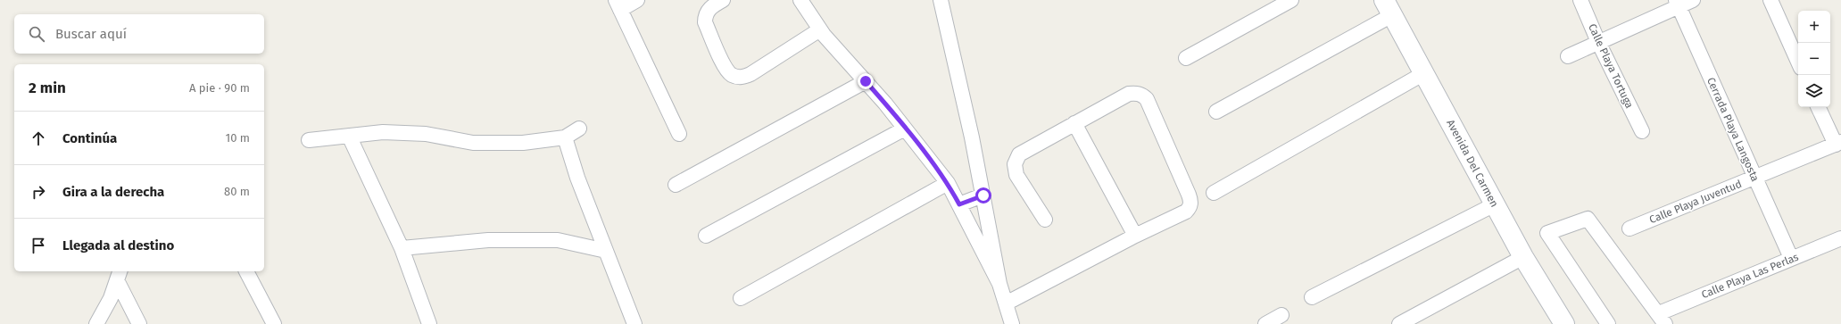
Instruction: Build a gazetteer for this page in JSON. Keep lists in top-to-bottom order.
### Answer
{
  "streets": {
    "main road": ["Avenida Del Carmen"],
    "street": [
      "Calle Playa Tortuga",
      "Cerrada Playa Langosta",
      "Calle Playa Juventud",
      "Calle Playa Las Perlas"
    ]
  },
  "crossings": [
    ["Cerrada Playa Langosta", "Calle Playa Juventud"],
    ["Cerrada Playa Langosta", "Calle Playa Las Perlas"]
  ],
  "page": {
    "map_buttons": ["+", "−"],
    "search": "Buscar aquí",
    "heading": ["2 min", "A pie · 90 m"],
    "list": [
      ["Continúa", "10 m"],
      ["Gira a la derecha", "80 m"],
      "Llegada al destino"
    ]
  }
}
